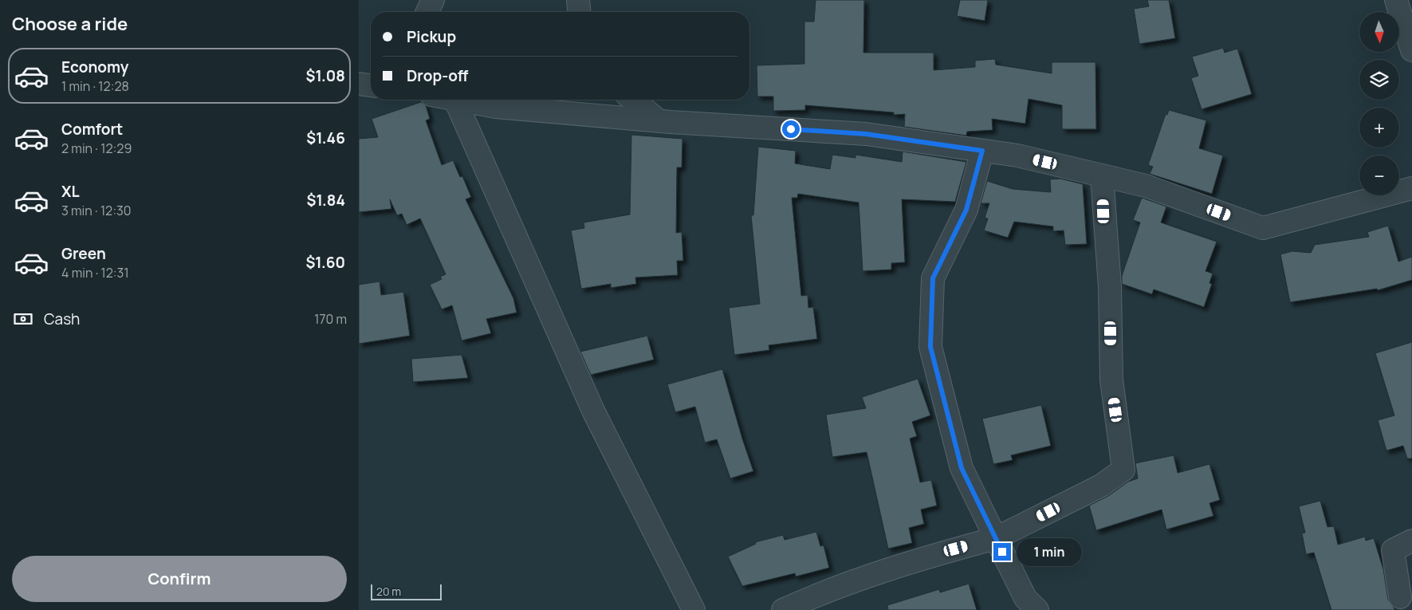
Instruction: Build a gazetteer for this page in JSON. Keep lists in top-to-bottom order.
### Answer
{
  "scale_bar": "20 m",
  "north": "bottom",
  "page": {
    "heading": "Choose a ride",
    "map_buttons": ["+", "−"],
    "banner": ["Pickup", "Drop-off"],
    "list": [
      {
        "name": "Economy",
        "note": "1 min · 12:28",
        "value": "$1.08"
      },
      {
        "name": "Comfort",
        "note": "2 min · 12:29",
        "value": "$1.46"
      },
      {
        "name": "XL",
        "note": "3 min · 12:30",
        "value": "$1.84"
      },
      {
        "name": "Green",
        "note": "4 min · 12:31",
        "value": "$1.60"
      }
    ],
    "pay": ["Cash", "170 m"],
    "bubble": "1 min",
    "buttons": "Confirm",
    "scale": "20 m"
  }
}
